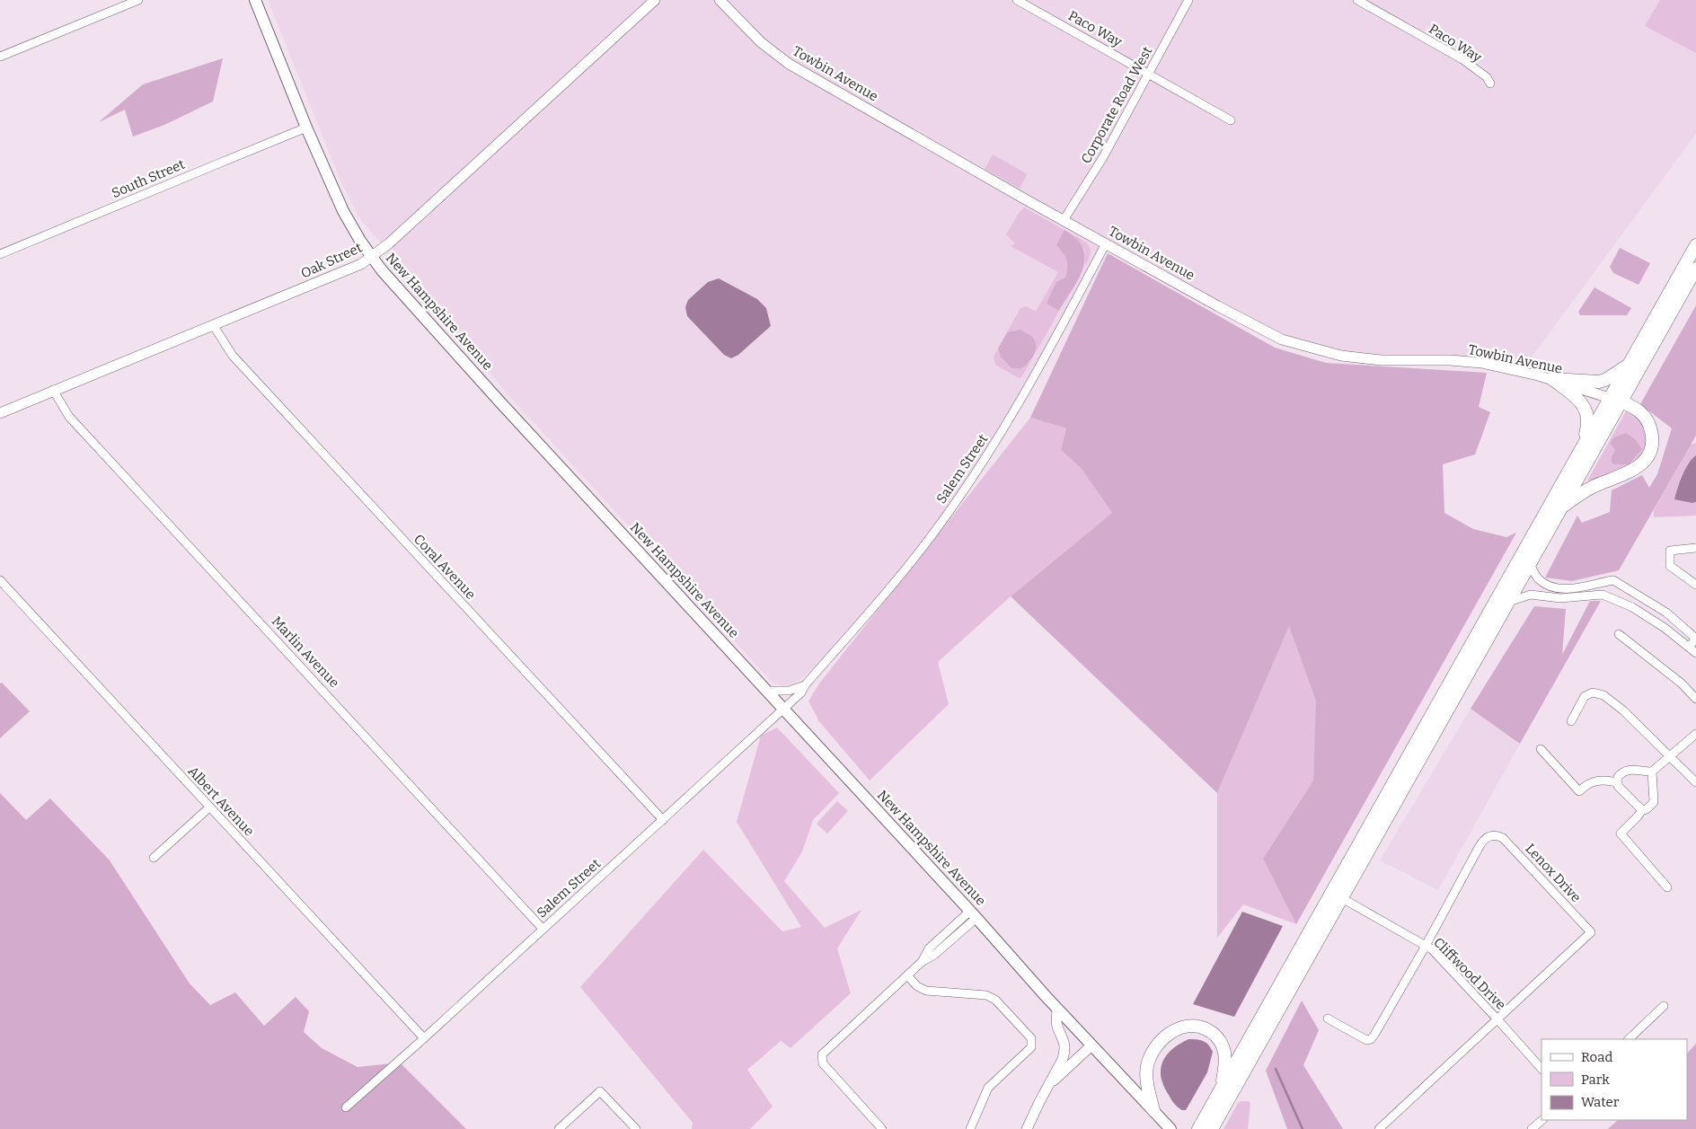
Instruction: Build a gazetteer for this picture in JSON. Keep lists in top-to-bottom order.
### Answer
{
  "streets": {
    "main road": ["New Hampshire Avenue"],
    "street": [
      "Paco Way",
      "Towbin Avenue",
      "Corporate Road West",
      "South Street",
      "Oak Street",
      "Salem Street",
      "Coral Avenue",
      "Marlin Avenue",
      "Albert Avenue",
      "Lenox Drive",
      "Cliffwood Drive"
    ]
  },
  "crossings": [
    ["Paco Way", "Corporate Road West"],
    ["Towbin Avenue", "Corporate Road West"],
    ["Towbin Avenue", "Salem Street"],
    ["South Street", "New Hampshire Avenue"],
    ["Oak Street", "New Hampshire Avenue"],
    ["Oak Street", "Coral Avenue"],
    ["Oak Street", "Marlin Avenue"],
    ["New Hampshire Avenue", "Salem Street"],
    ["Salem Street", "Coral Avenue"],
    ["Salem Street", "Marlin Avenue"],
    ["Salem Street", "Albert Avenue"],
    ["Lenox Drive", "Cliffwood Drive"]
  ],
  "legend": ["Road", "Park", "Water"]
}
